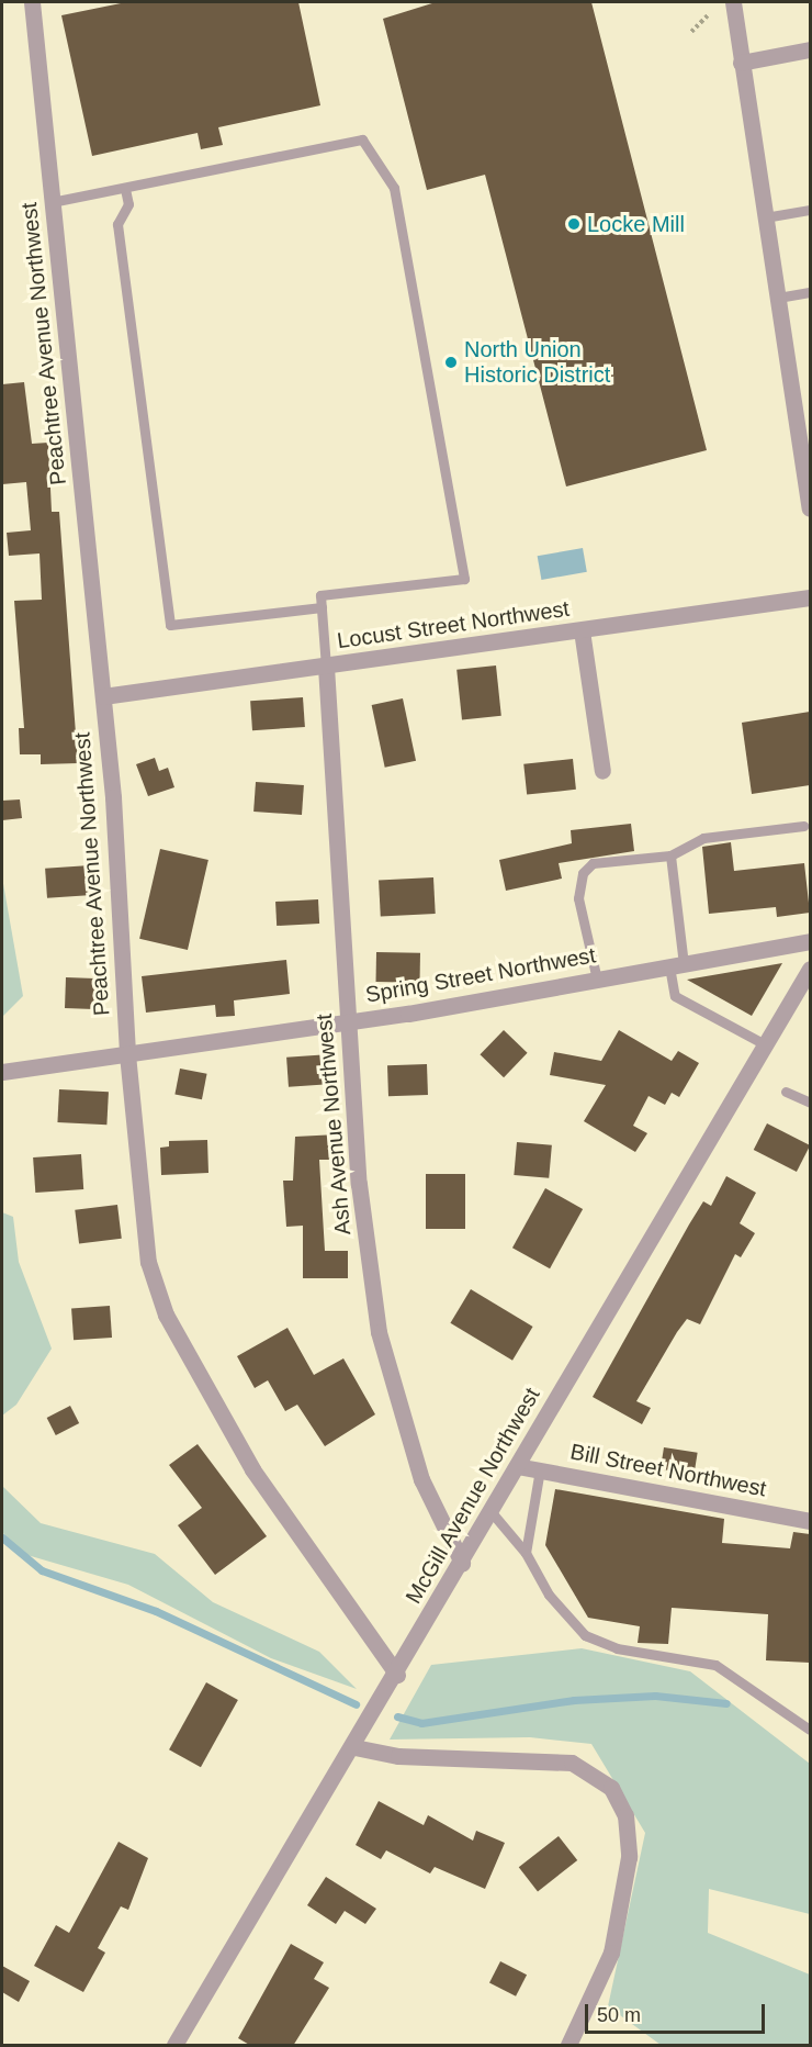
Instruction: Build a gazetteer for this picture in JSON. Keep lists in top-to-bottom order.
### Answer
{
  "streets": {
    "street": [
      "Peachtree Avenue Northwest",
      "Locust Street Northwest",
      "Spring Street Northwest",
      "Ash Avenue Northwest",
      "Bill Street Northwest",
      "McGill Avenue Northwest"
    ]
  },
  "crossings": [
    ["Peachtree Avenue Northwest", "Locust Street Northwest"],
    ["Peachtree Avenue Northwest", "Spring Street Northwest"],
    ["Peachtree Avenue Northwest", "McGill Avenue Northwest"],
    ["Locust Street Northwest", "Ash Avenue Northwest"],
    ["Spring Street Northwest", "Ash Avenue Northwest"],
    ["Ash Avenue Northwest", "McGill Avenue Northwest"],
    ["Bill Street Northwest", "McGill Avenue Northwest"]
  ],
  "places": ["Locke Mill", "North Union Historic District"],
  "scale_bar": "50 m"
}
